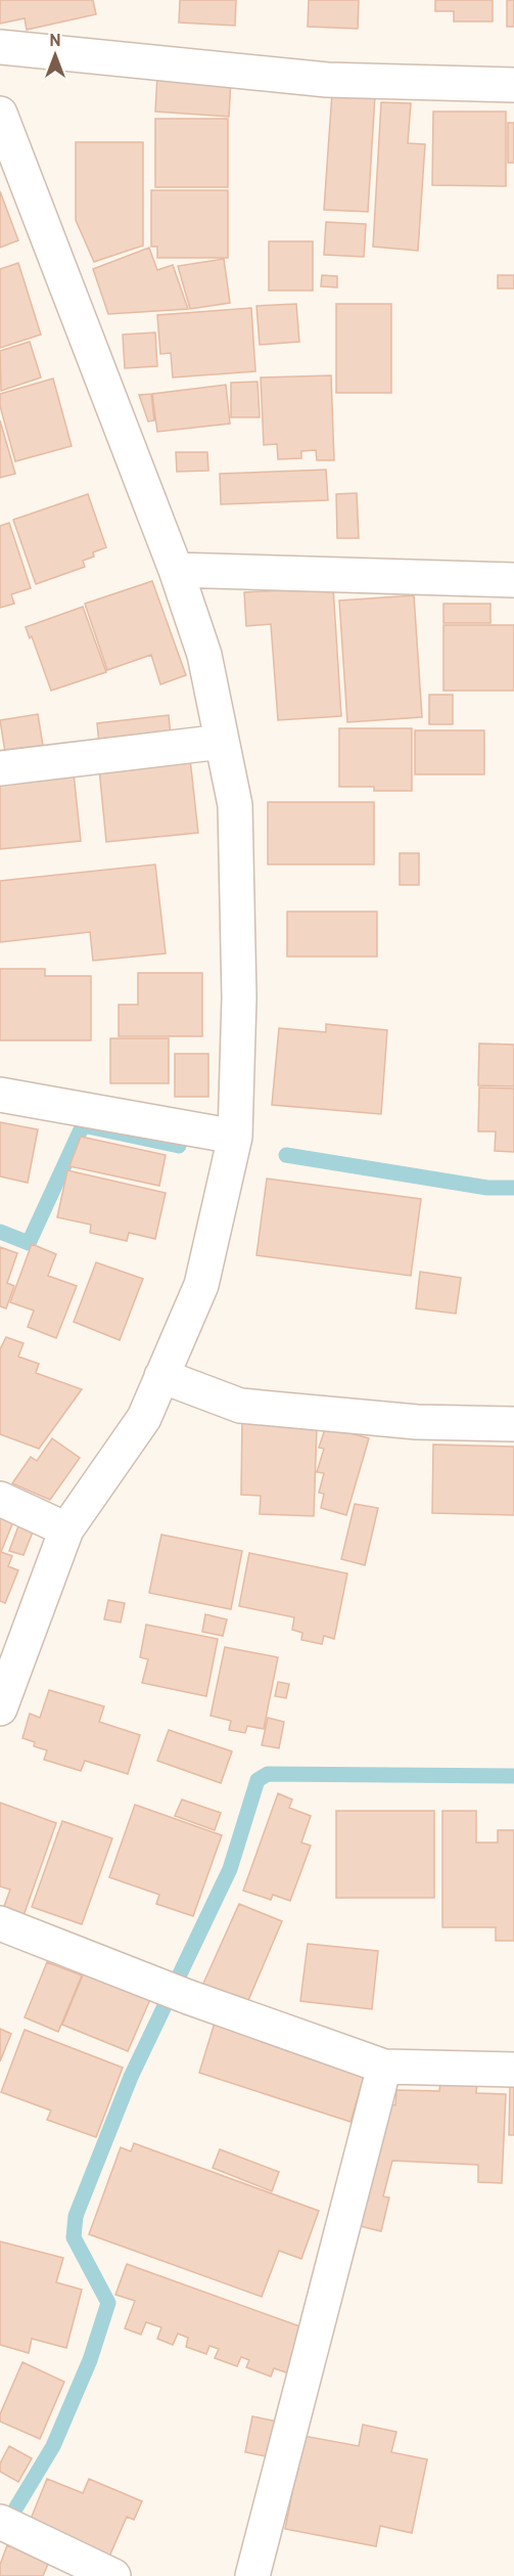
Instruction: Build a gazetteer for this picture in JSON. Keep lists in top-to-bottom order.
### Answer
{
  "north": "top"
}
